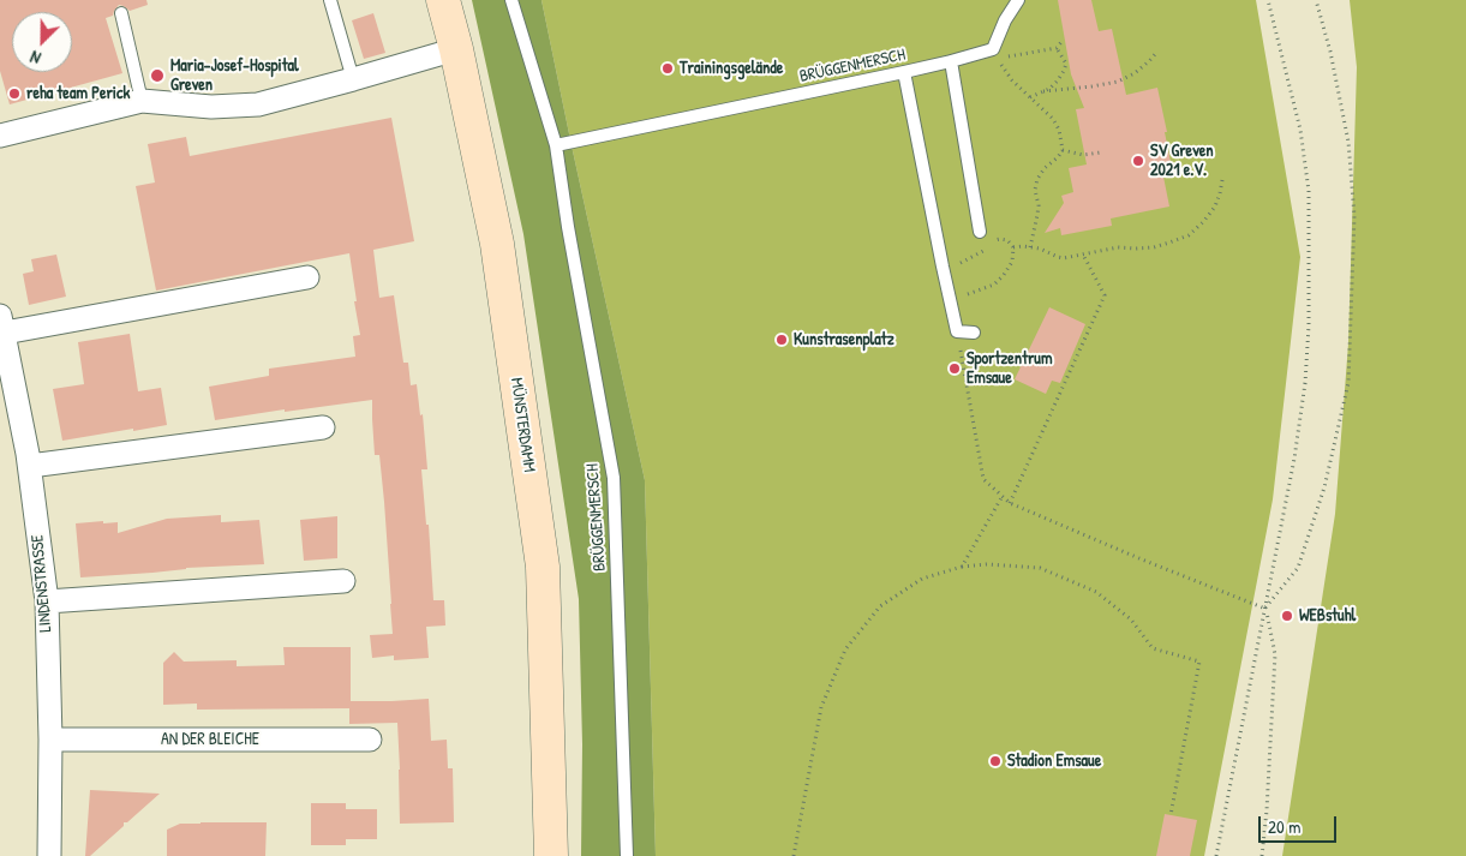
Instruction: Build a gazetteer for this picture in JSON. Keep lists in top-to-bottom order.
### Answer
{
  "streets": {
    "main road": ["MÜNSTERDAMM"],
    "street": ["LINDENSTRASSE", "AN DER BLEICHE"],
    "lane": ["BRÜGGENMERSCH"]
  },
  "crossings": [
    ["LINDENSTRASSE", "AN DER BLEICHE"]
  ],
  "places": [
    "Trainingsgelände",
    "Maria-Josef-Hospital Greven",
    "reha team Perick",
    "SV Greven 2021 e.V.",
    "Kunstrasenplatz",
    "Sportzentrum Emsaue",
    "WEBstuhl",
    "Stadion Emsaue"
  ],
  "scale_bar": "20 m",
  "north": "bottom left"
}
